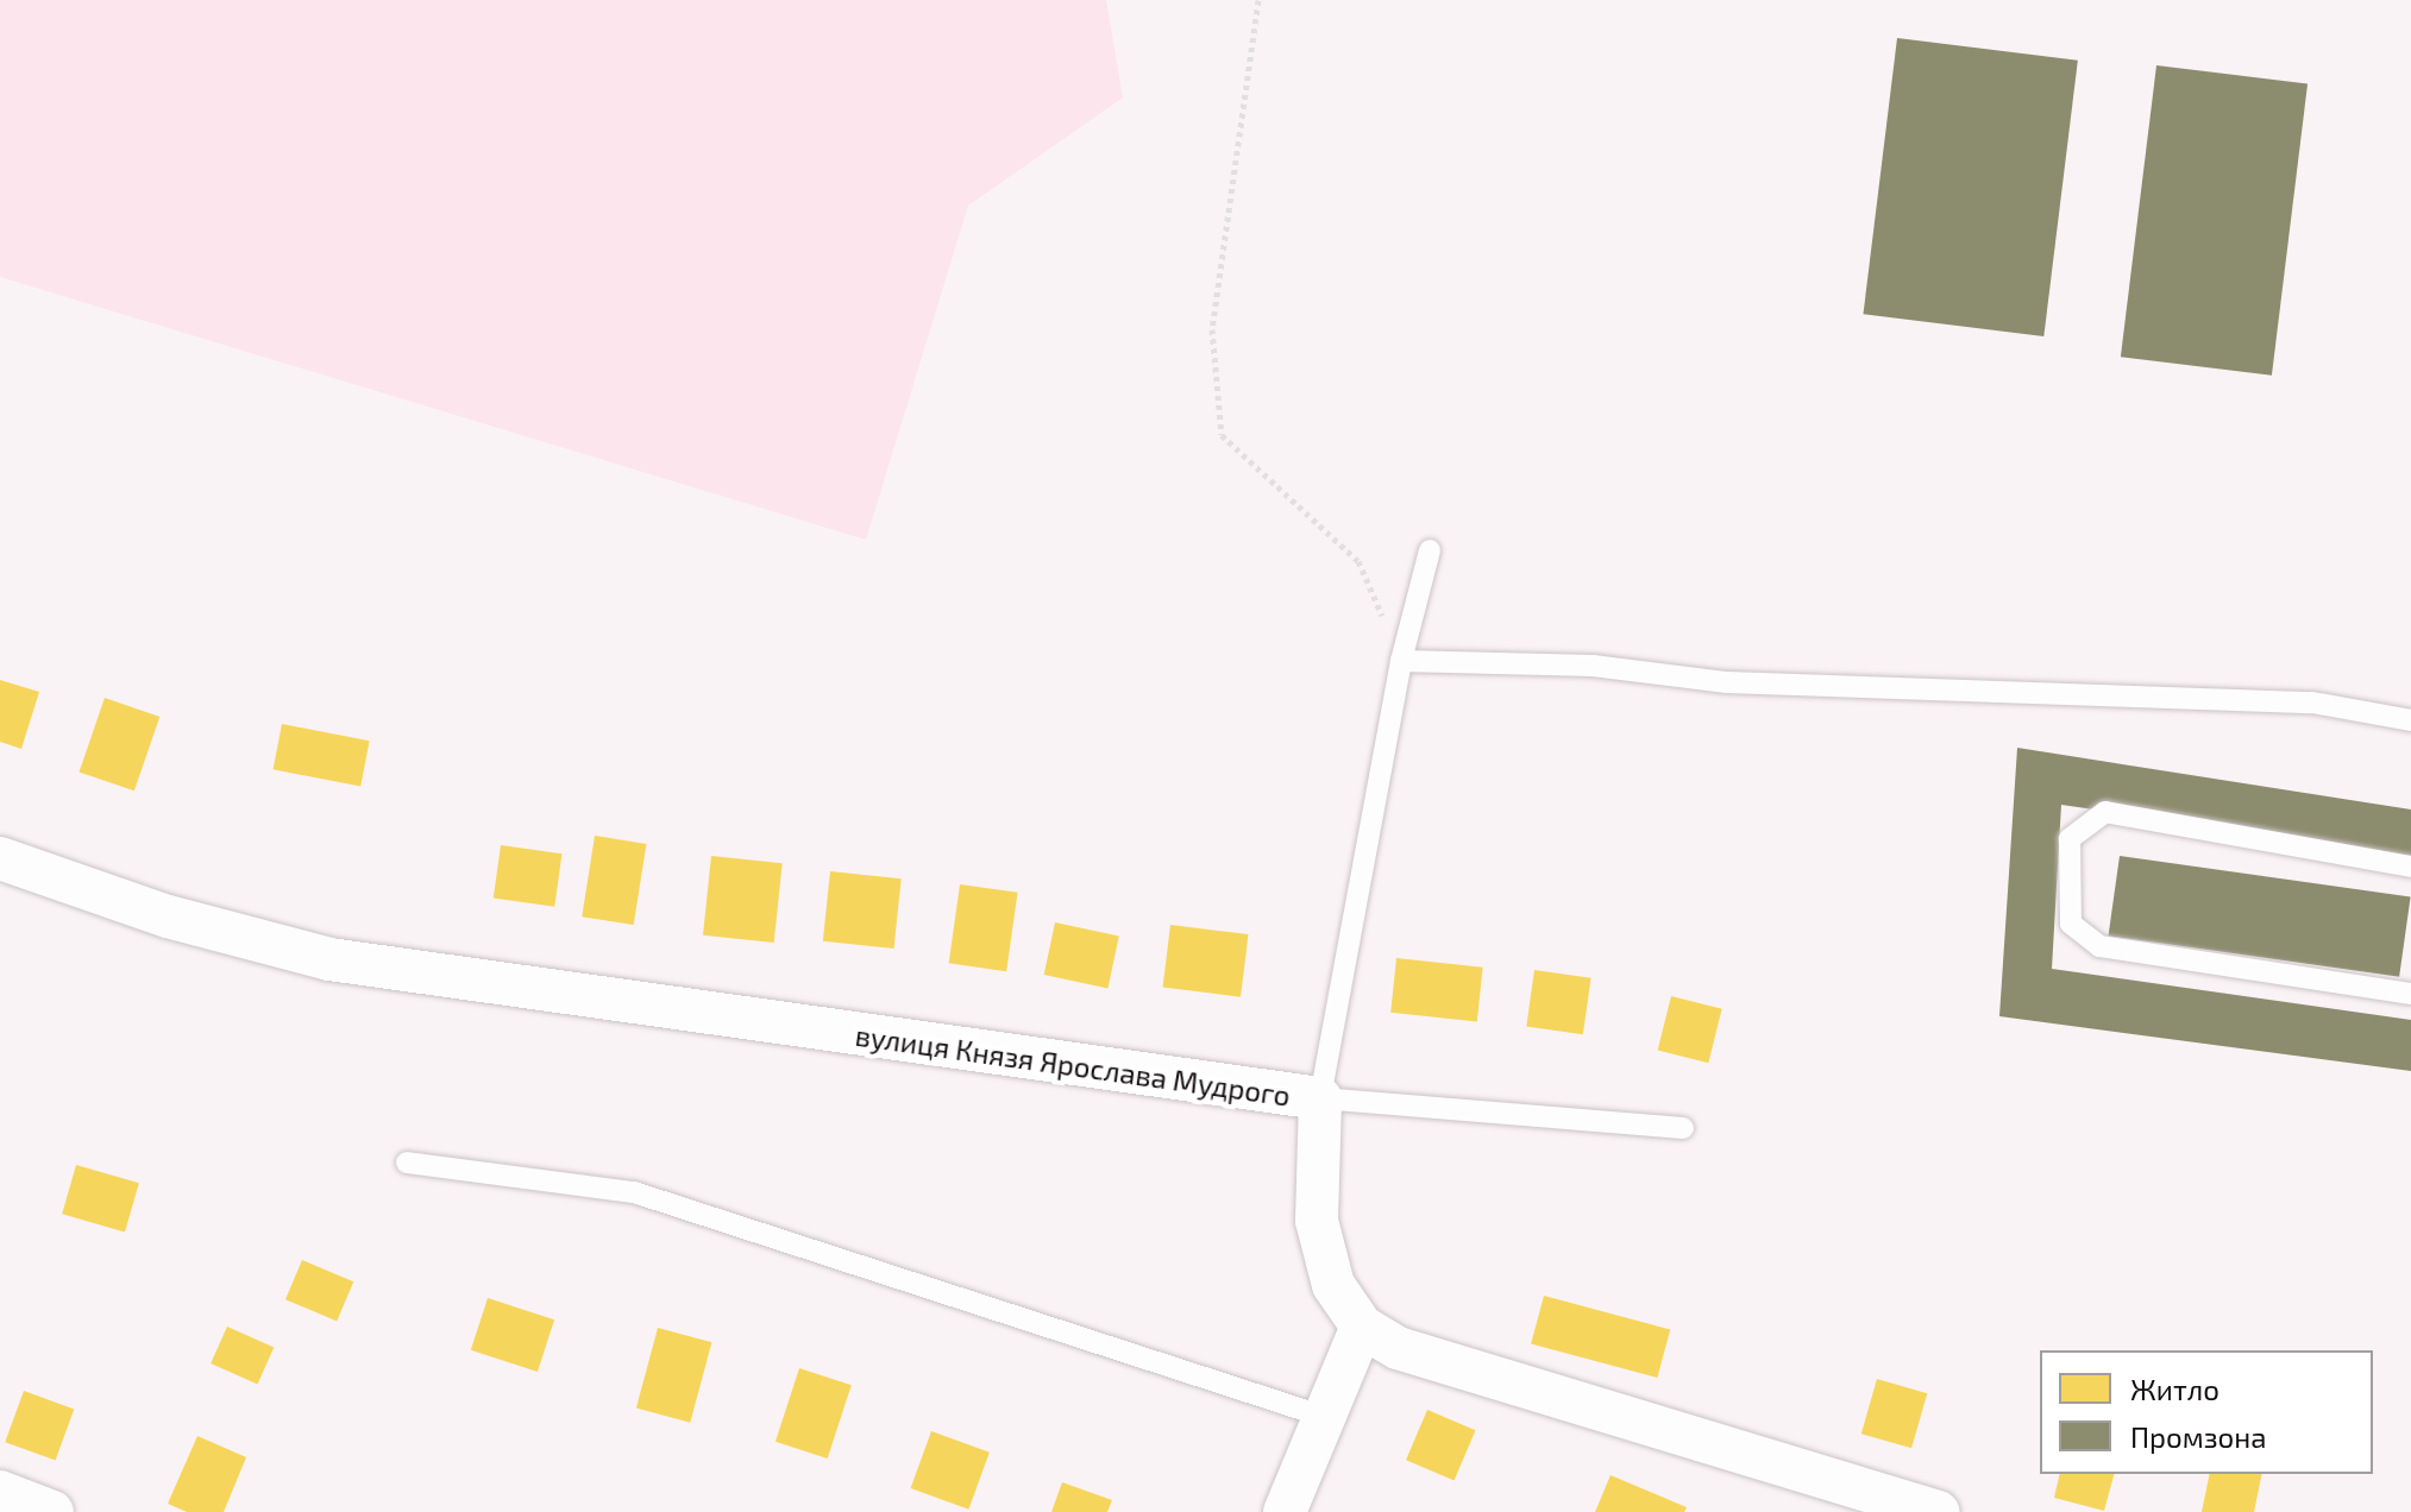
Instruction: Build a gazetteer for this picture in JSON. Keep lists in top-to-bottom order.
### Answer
{
  "streets": {
    "street": ["вулиця Князя Ярослава Мудрого"]
  },
  "legend": ["Житло", "Промзона"]
}
